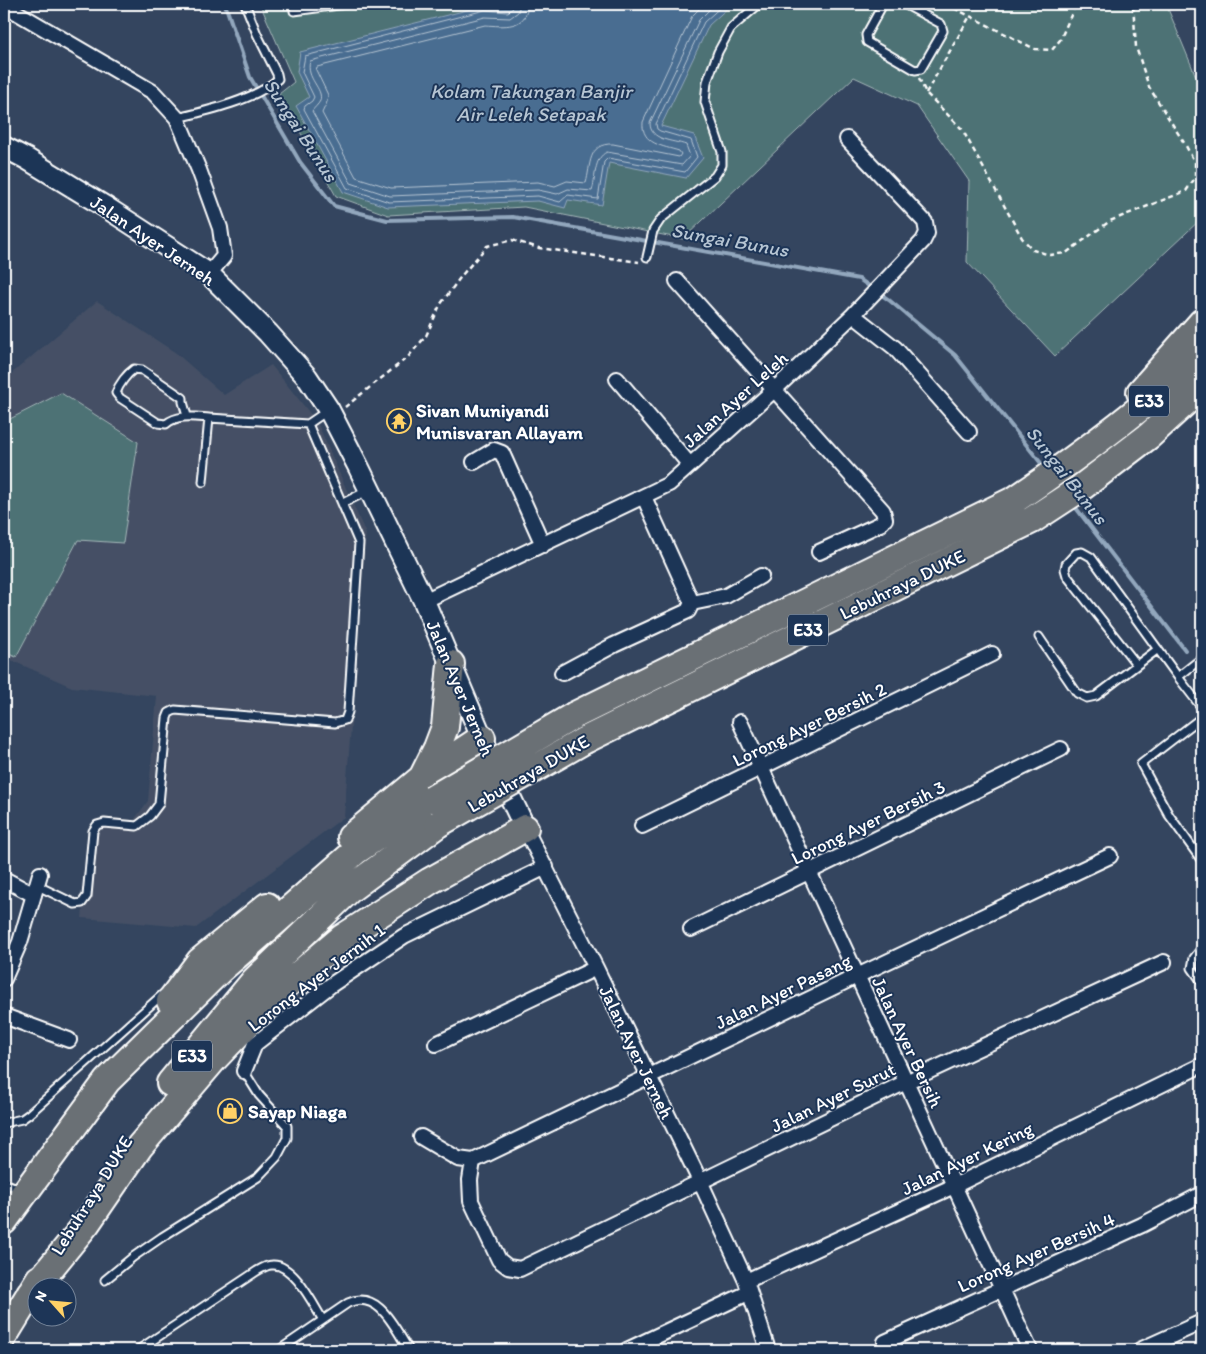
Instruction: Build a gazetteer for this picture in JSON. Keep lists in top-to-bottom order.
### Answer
{
  "streets": {
    "highway": ["E33", "Lebuhraya DUKE"],
    "main road": ["Jalan Ayer Jerneh"],
    "street": [
      "Jalan Ayer Leleh",
      "Lorong Ayer Bersih 2",
      "Lorong Ayer Bersih 3",
      "Lorong Ayer Jernih 1",
      "Jalan Ayer Pasang",
      "Jalan Ayer Bersih",
      "Jalan Ayer Surut",
      "Jalan Ayer Kering",
      "Lorong Ayer Bersih 4"
    ]
  },
  "crossings": [
    ["Jalan Ayer Jerneh", "Jalan Ayer Leleh"],
    ["Jalan Ayer Jerneh", "Lorong Ayer Jernih 1"],
    ["Jalan Ayer Jerneh", "Jalan Ayer Pasang"],
    ["Jalan Ayer Jerneh", "Jalan Ayer Surut"],
    ["Jalan Ayer Jerneh", "Jalan Ayer Kering"],
    ["Lorong Ayer Bersih 2", "Jalan Ayer Bersih"],
    ["Lorong Ayer Bersih 3", "Jalan Ayer Bersih"],
    ["Jalan Ayer Pasang", "Jalan Ayer Bersih"],
    ["Jalan Ayer Pasang", "Jalan Ayer Surut"],
    ["Jalan Ayer Bersih", "Jalan Ayer Surut"],
    ["Jalan Ayer Bersih", "Jalan Ayer Kering"],
    ["Jalan Ayer Bersih", "Lorong Ayer Bersih 4"]
  ],
  "water": ["Kolam Takungan Banjir Air Leleh Setapak", "Sungai Bunus"],
  "places": {
    "temple": ["Sivan Muniyandi Munisvaran Allayam"],
    "shop": ["Sayap Niaga"]
  },
  "north": "top left"
}
